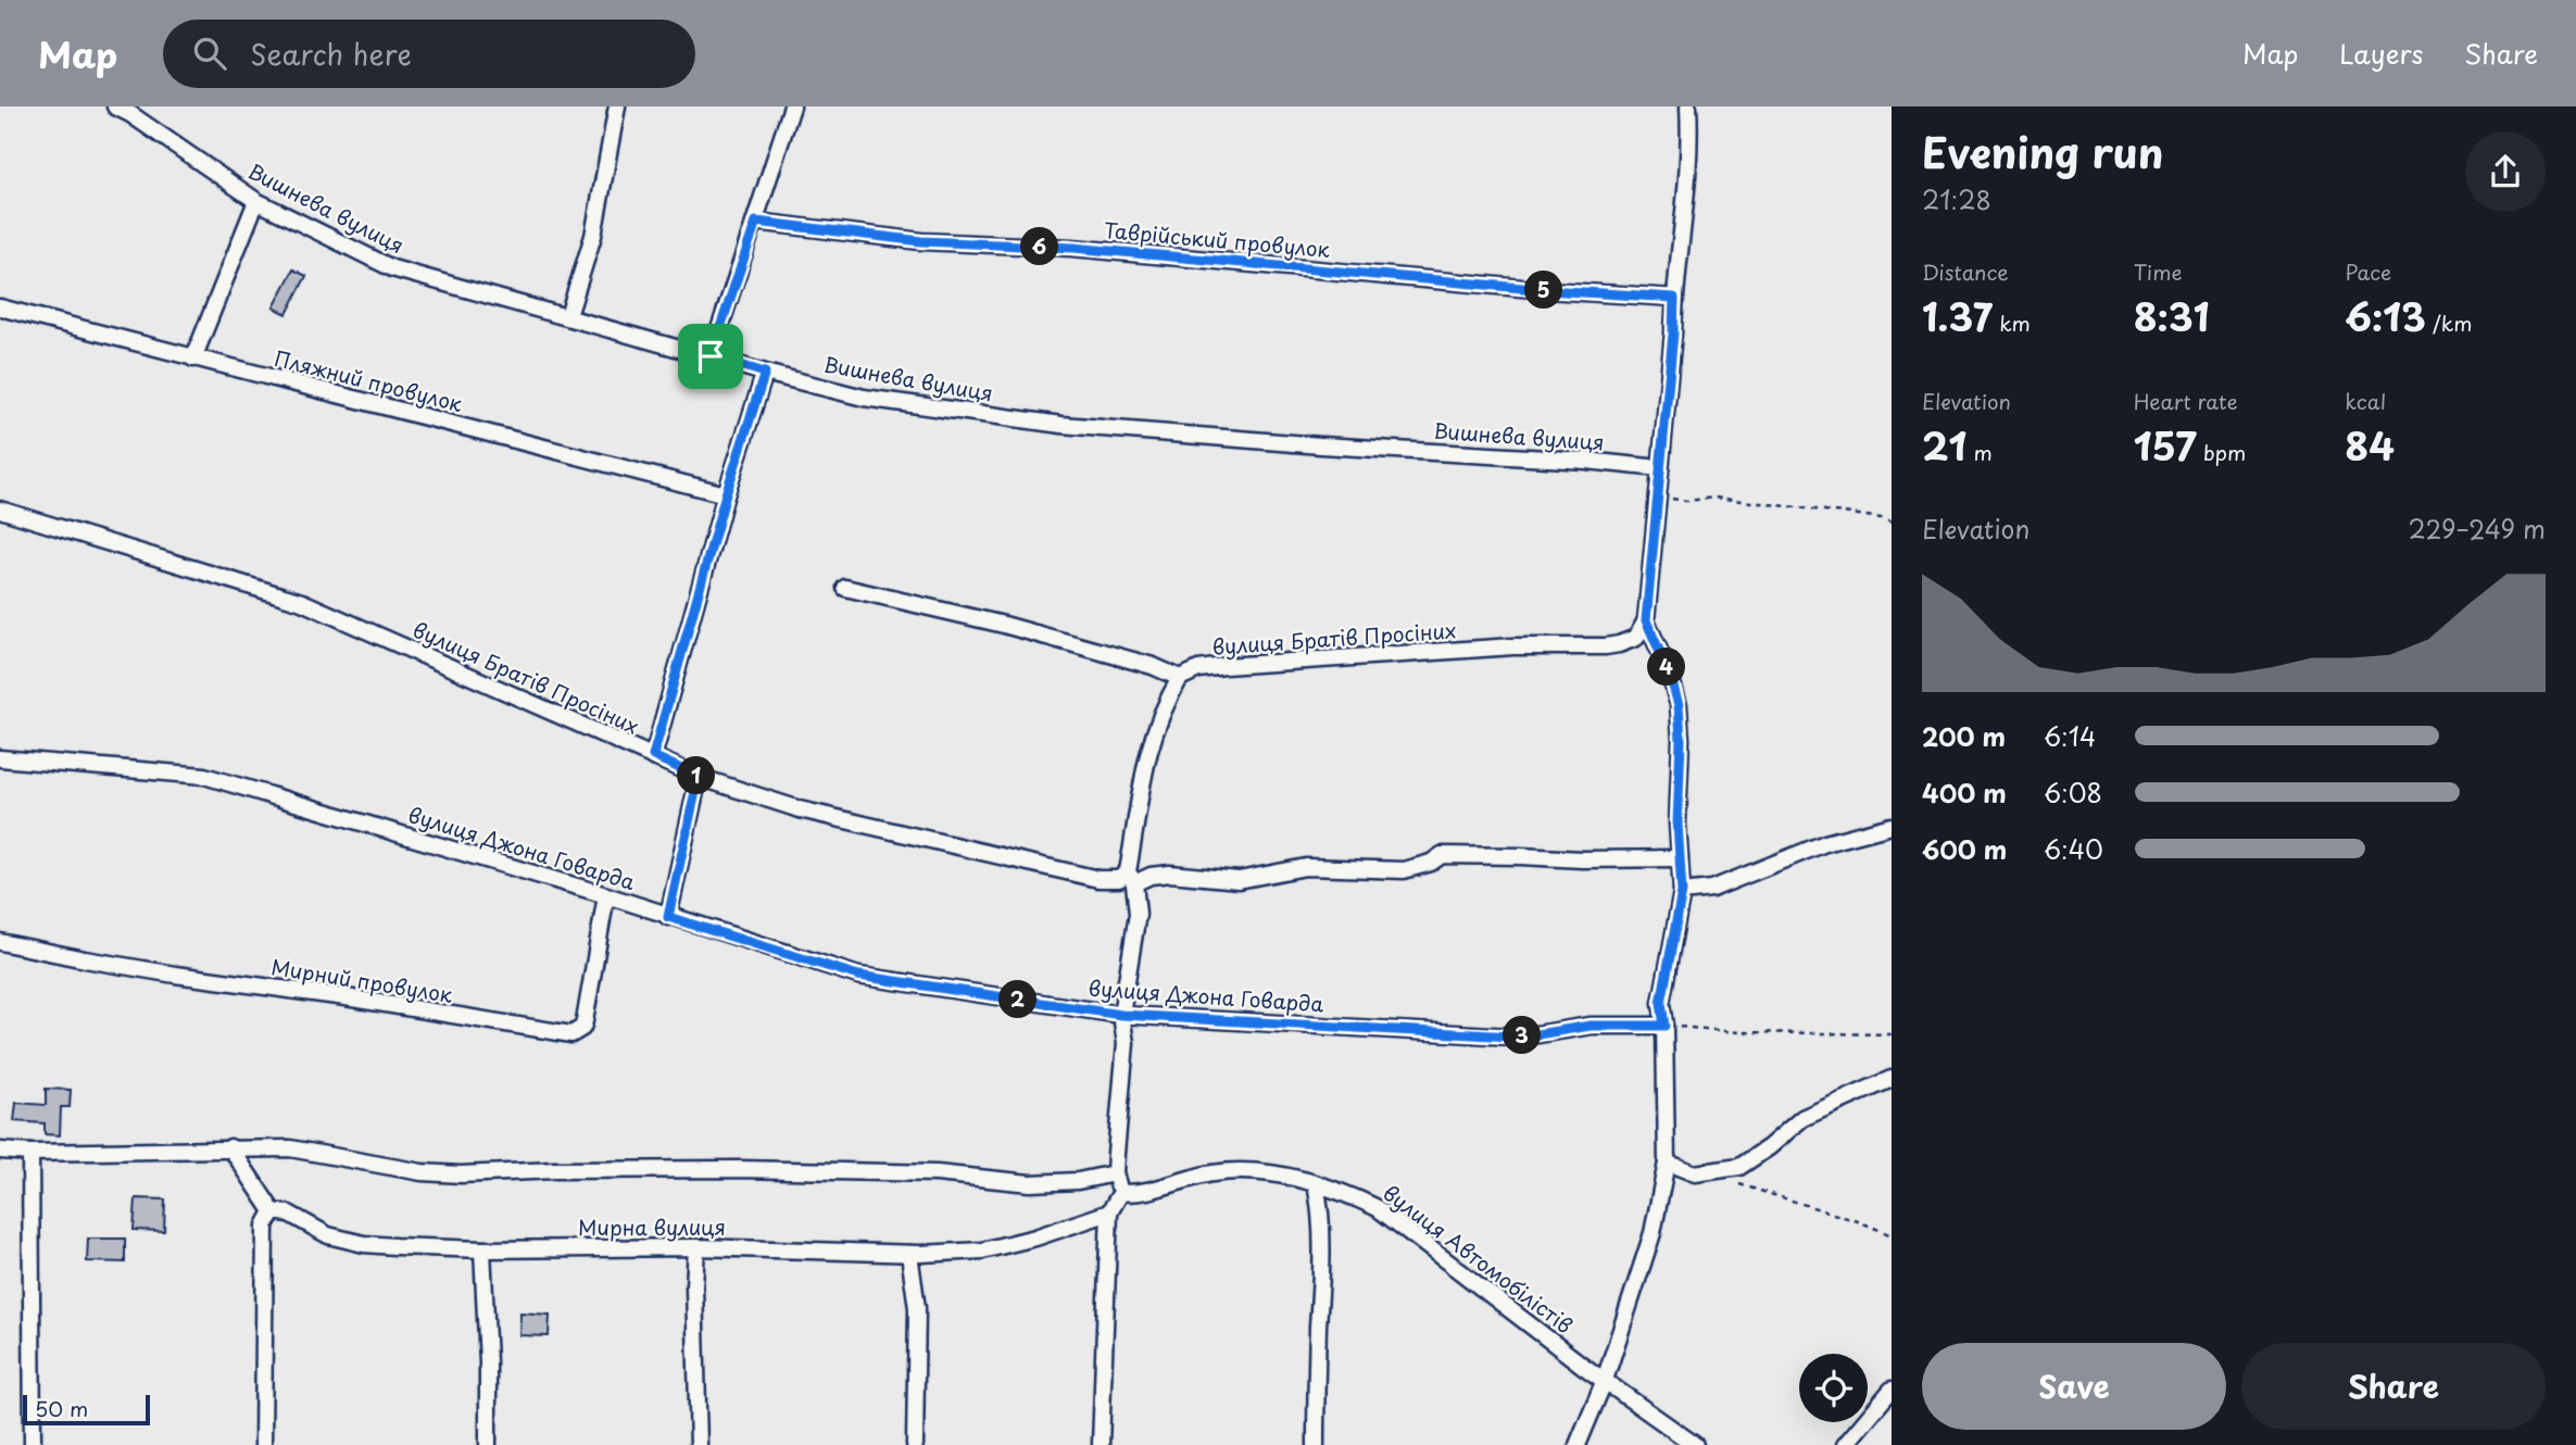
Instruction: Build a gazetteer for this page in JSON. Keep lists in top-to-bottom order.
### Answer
{
  "streets": {
    "street": [
      "Вишнева вулиця",
      "Таврійський провулок",
      "Пляжний провулок",
      "вулиця Братів Просіних",
      "вулиця Джона Говарда",
      "Мирний провулок",
      "Мирна вулиця",
      "вулиця Автомобілістів"
    ]
  },
  "crossings": [
    ["вулиця Джона Говарда", "Мирний провулок"]
  ],
  "scale_bar": "50 m",
  "page": {
    "header": "Map",
    "search": "Search here",
    "nav": ["Map", "Layers", "Share"],
    "heading": ["Evening run", "21:28"],
    "pins": [
      "6",
      "5",
      "4",
      "1",
      "2",
      "3"
    ],
    "stats": [
      ["Distance", "1.37 km"],
      ["Time", "8:31"],
      ["Pace", "6:13 /km"],
      ["Elevation", "21 m"],
      ["Heart rate", "157 bpm"],
      ["kcal", "84"]
    ],
    "chart": ["Elevation", "229–249 m"],
    "list": [
      {
        "name": "200 m",
        "note": "6:14"
      },
      {
        "name": "400 m",
        "note": "6:08"
      },
      {
        "name": "600 m",
        "note": "6:40"
      }
    ],
    "buttons": ["Save", "Share"],
    "scale": "50 m"
  }
}
